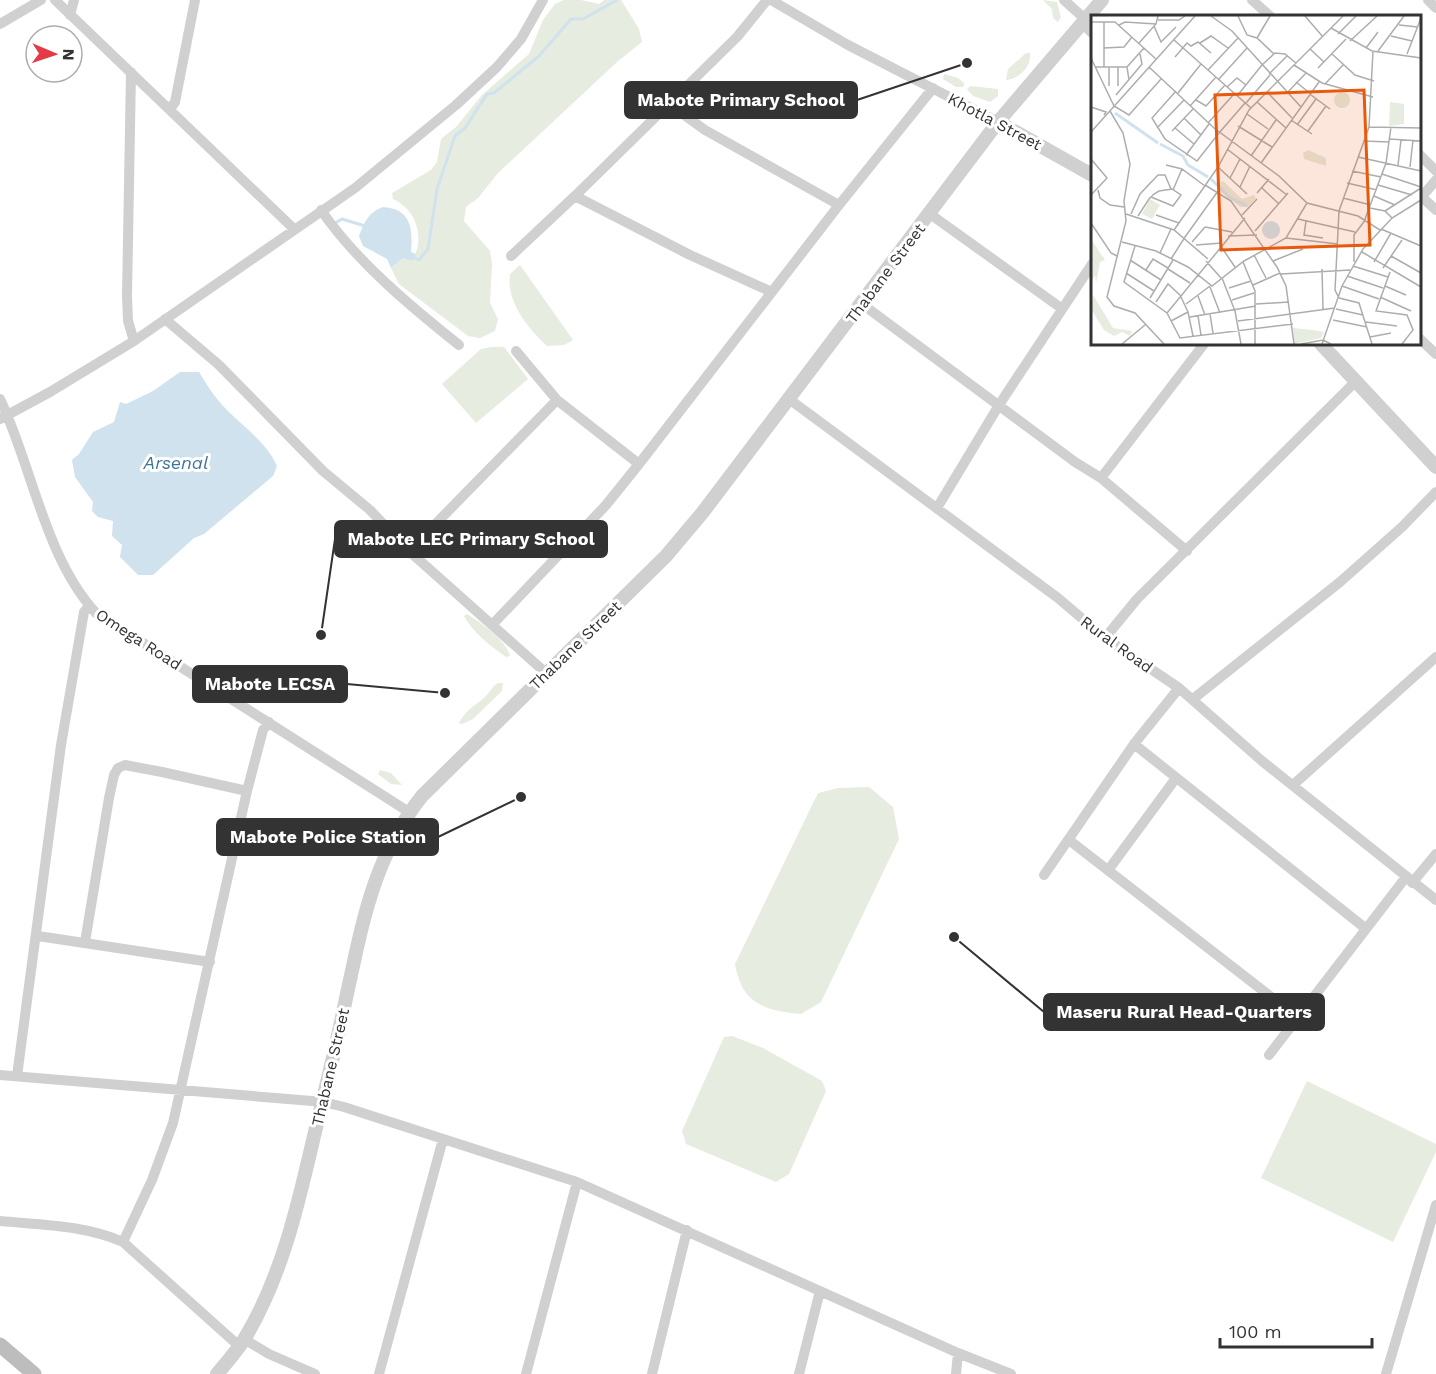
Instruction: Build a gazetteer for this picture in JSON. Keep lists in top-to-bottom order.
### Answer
{
  "streets": {
    "street": [
      "Khotla Street",
      "Thabane Street",
      "Omega Road",
      "Rural Road"
    ]
  },
  "crossings": [
    ["Khotla Street", "Thabane Street"],
    ["Thabane Street", "Omega Road"],
    ["Thabane Street", "Rural Road"]
  ],
  "water": ["Arsenal"],
  "places": [
    "Mabote Primary School",
    "Mabote LEC Primary School",
    "Mabote LECSA",
    "Mabote Police Station",
    "Maseru Rural Head-Quarters"
  ],
  "scale_bar": "100 m",
  "north": "right"
}
